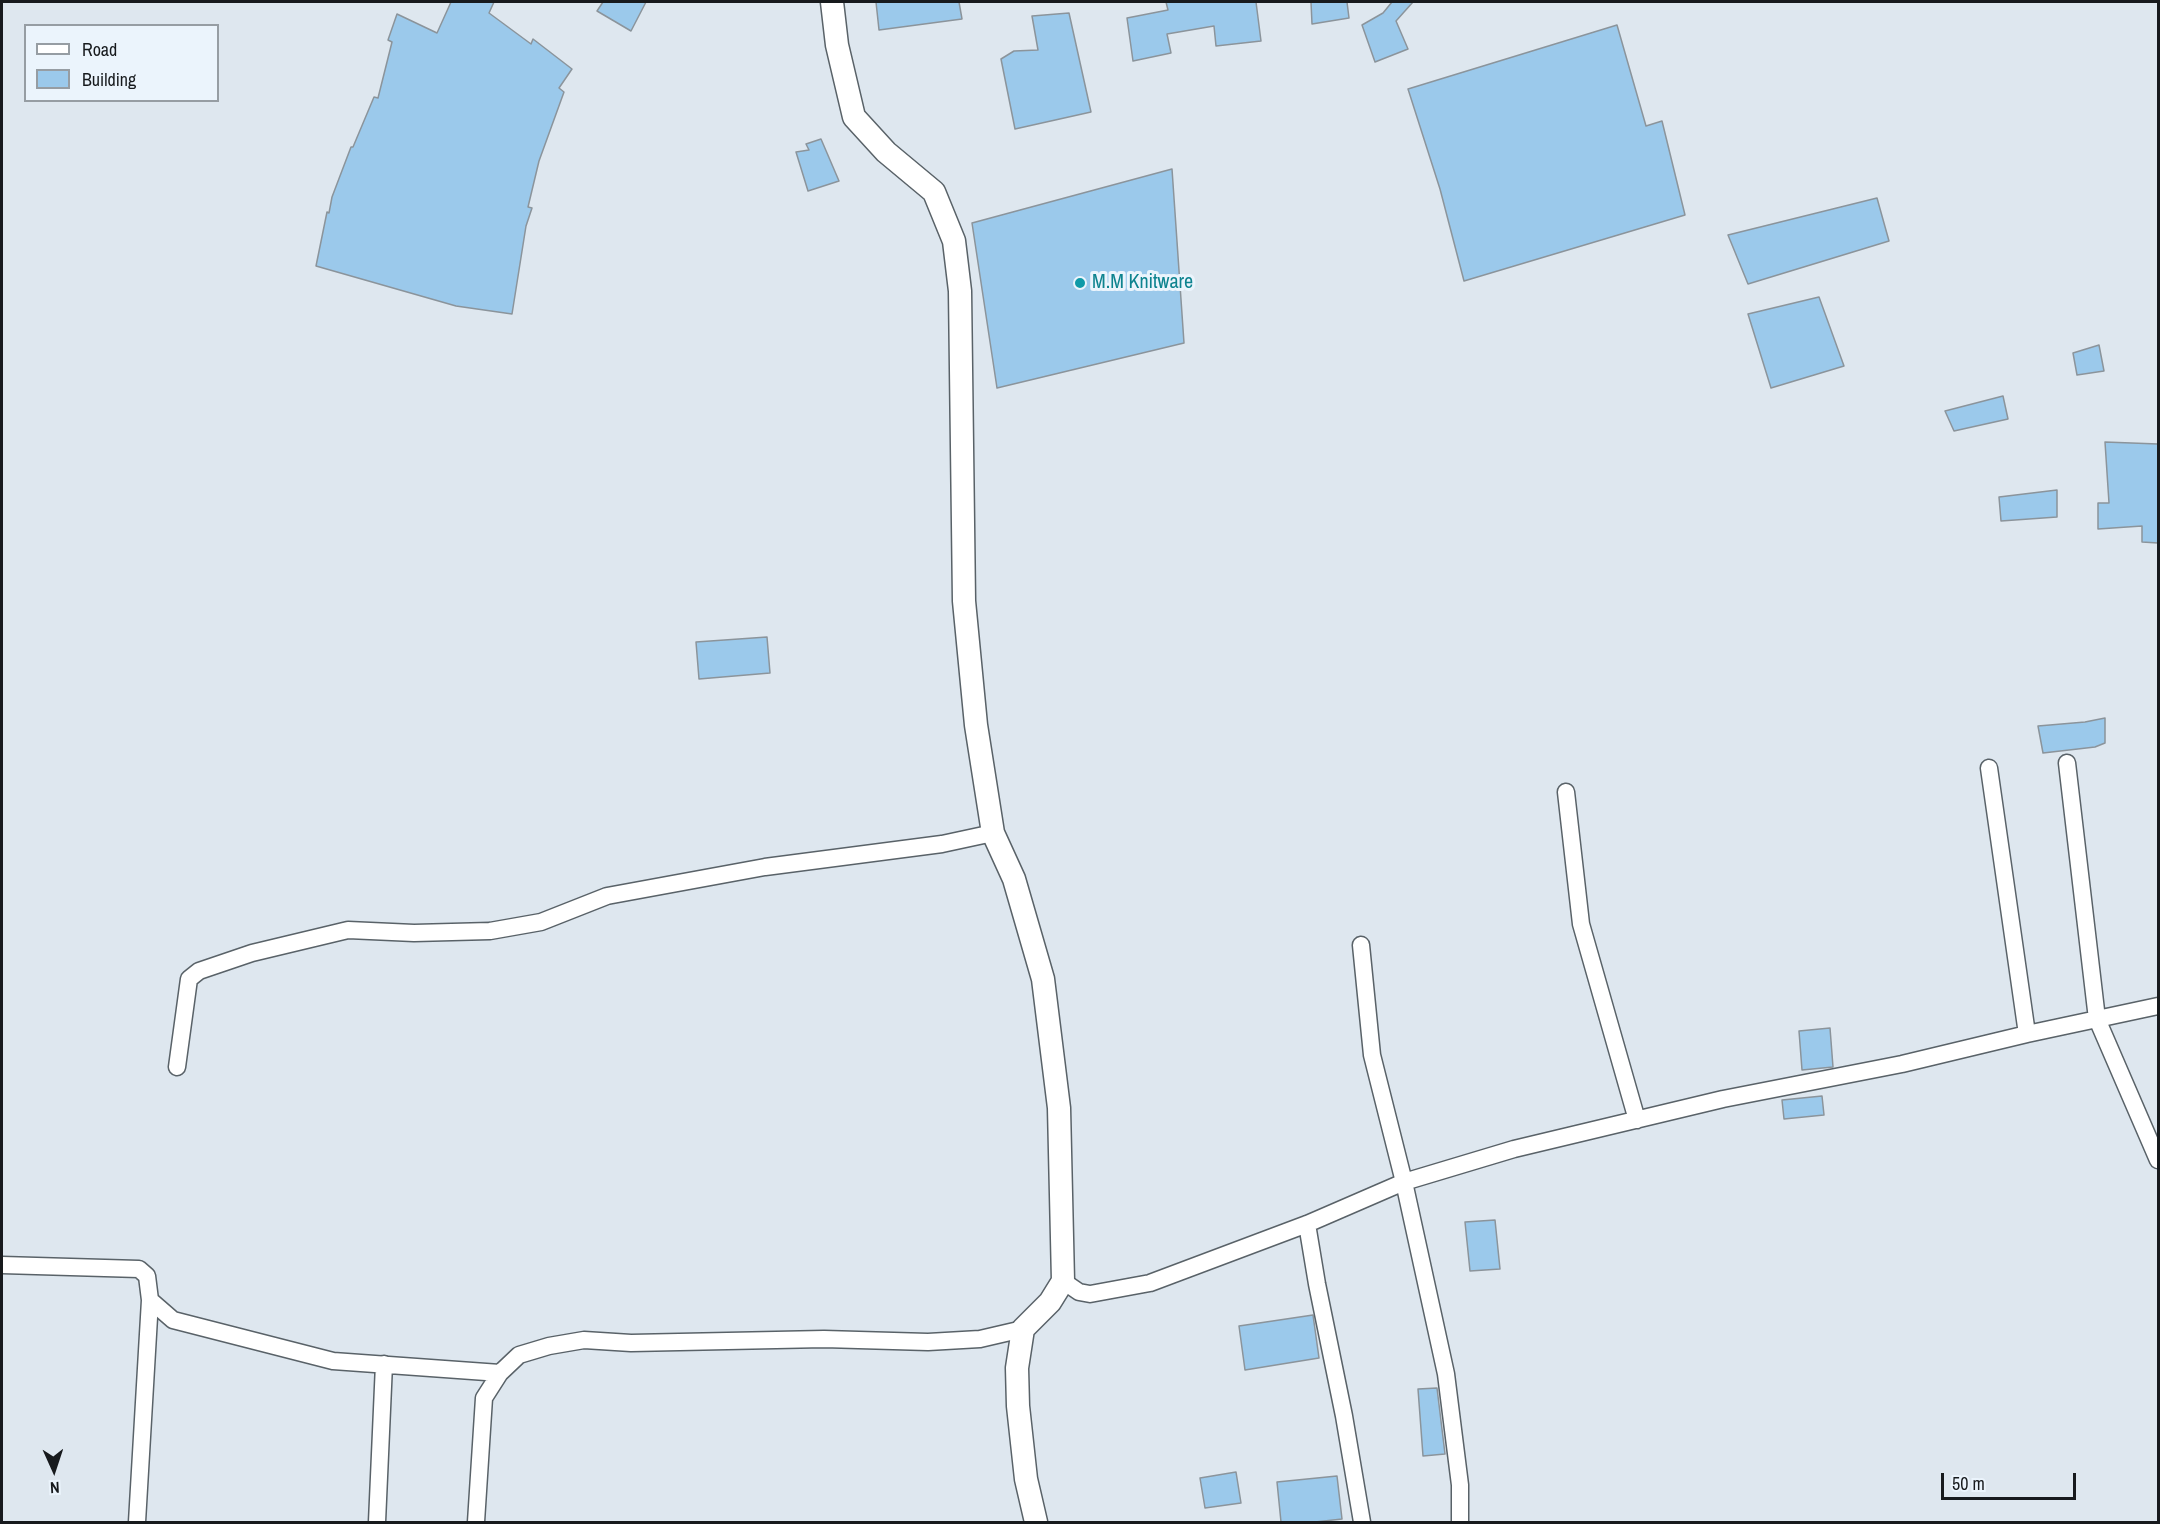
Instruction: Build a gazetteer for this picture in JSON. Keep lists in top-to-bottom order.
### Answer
{
  "places": ["M.M Knitware"],
  "legend": ["Road", "Building"],
  "scale_bar": "50 m",
  "north": "bottom"
}
